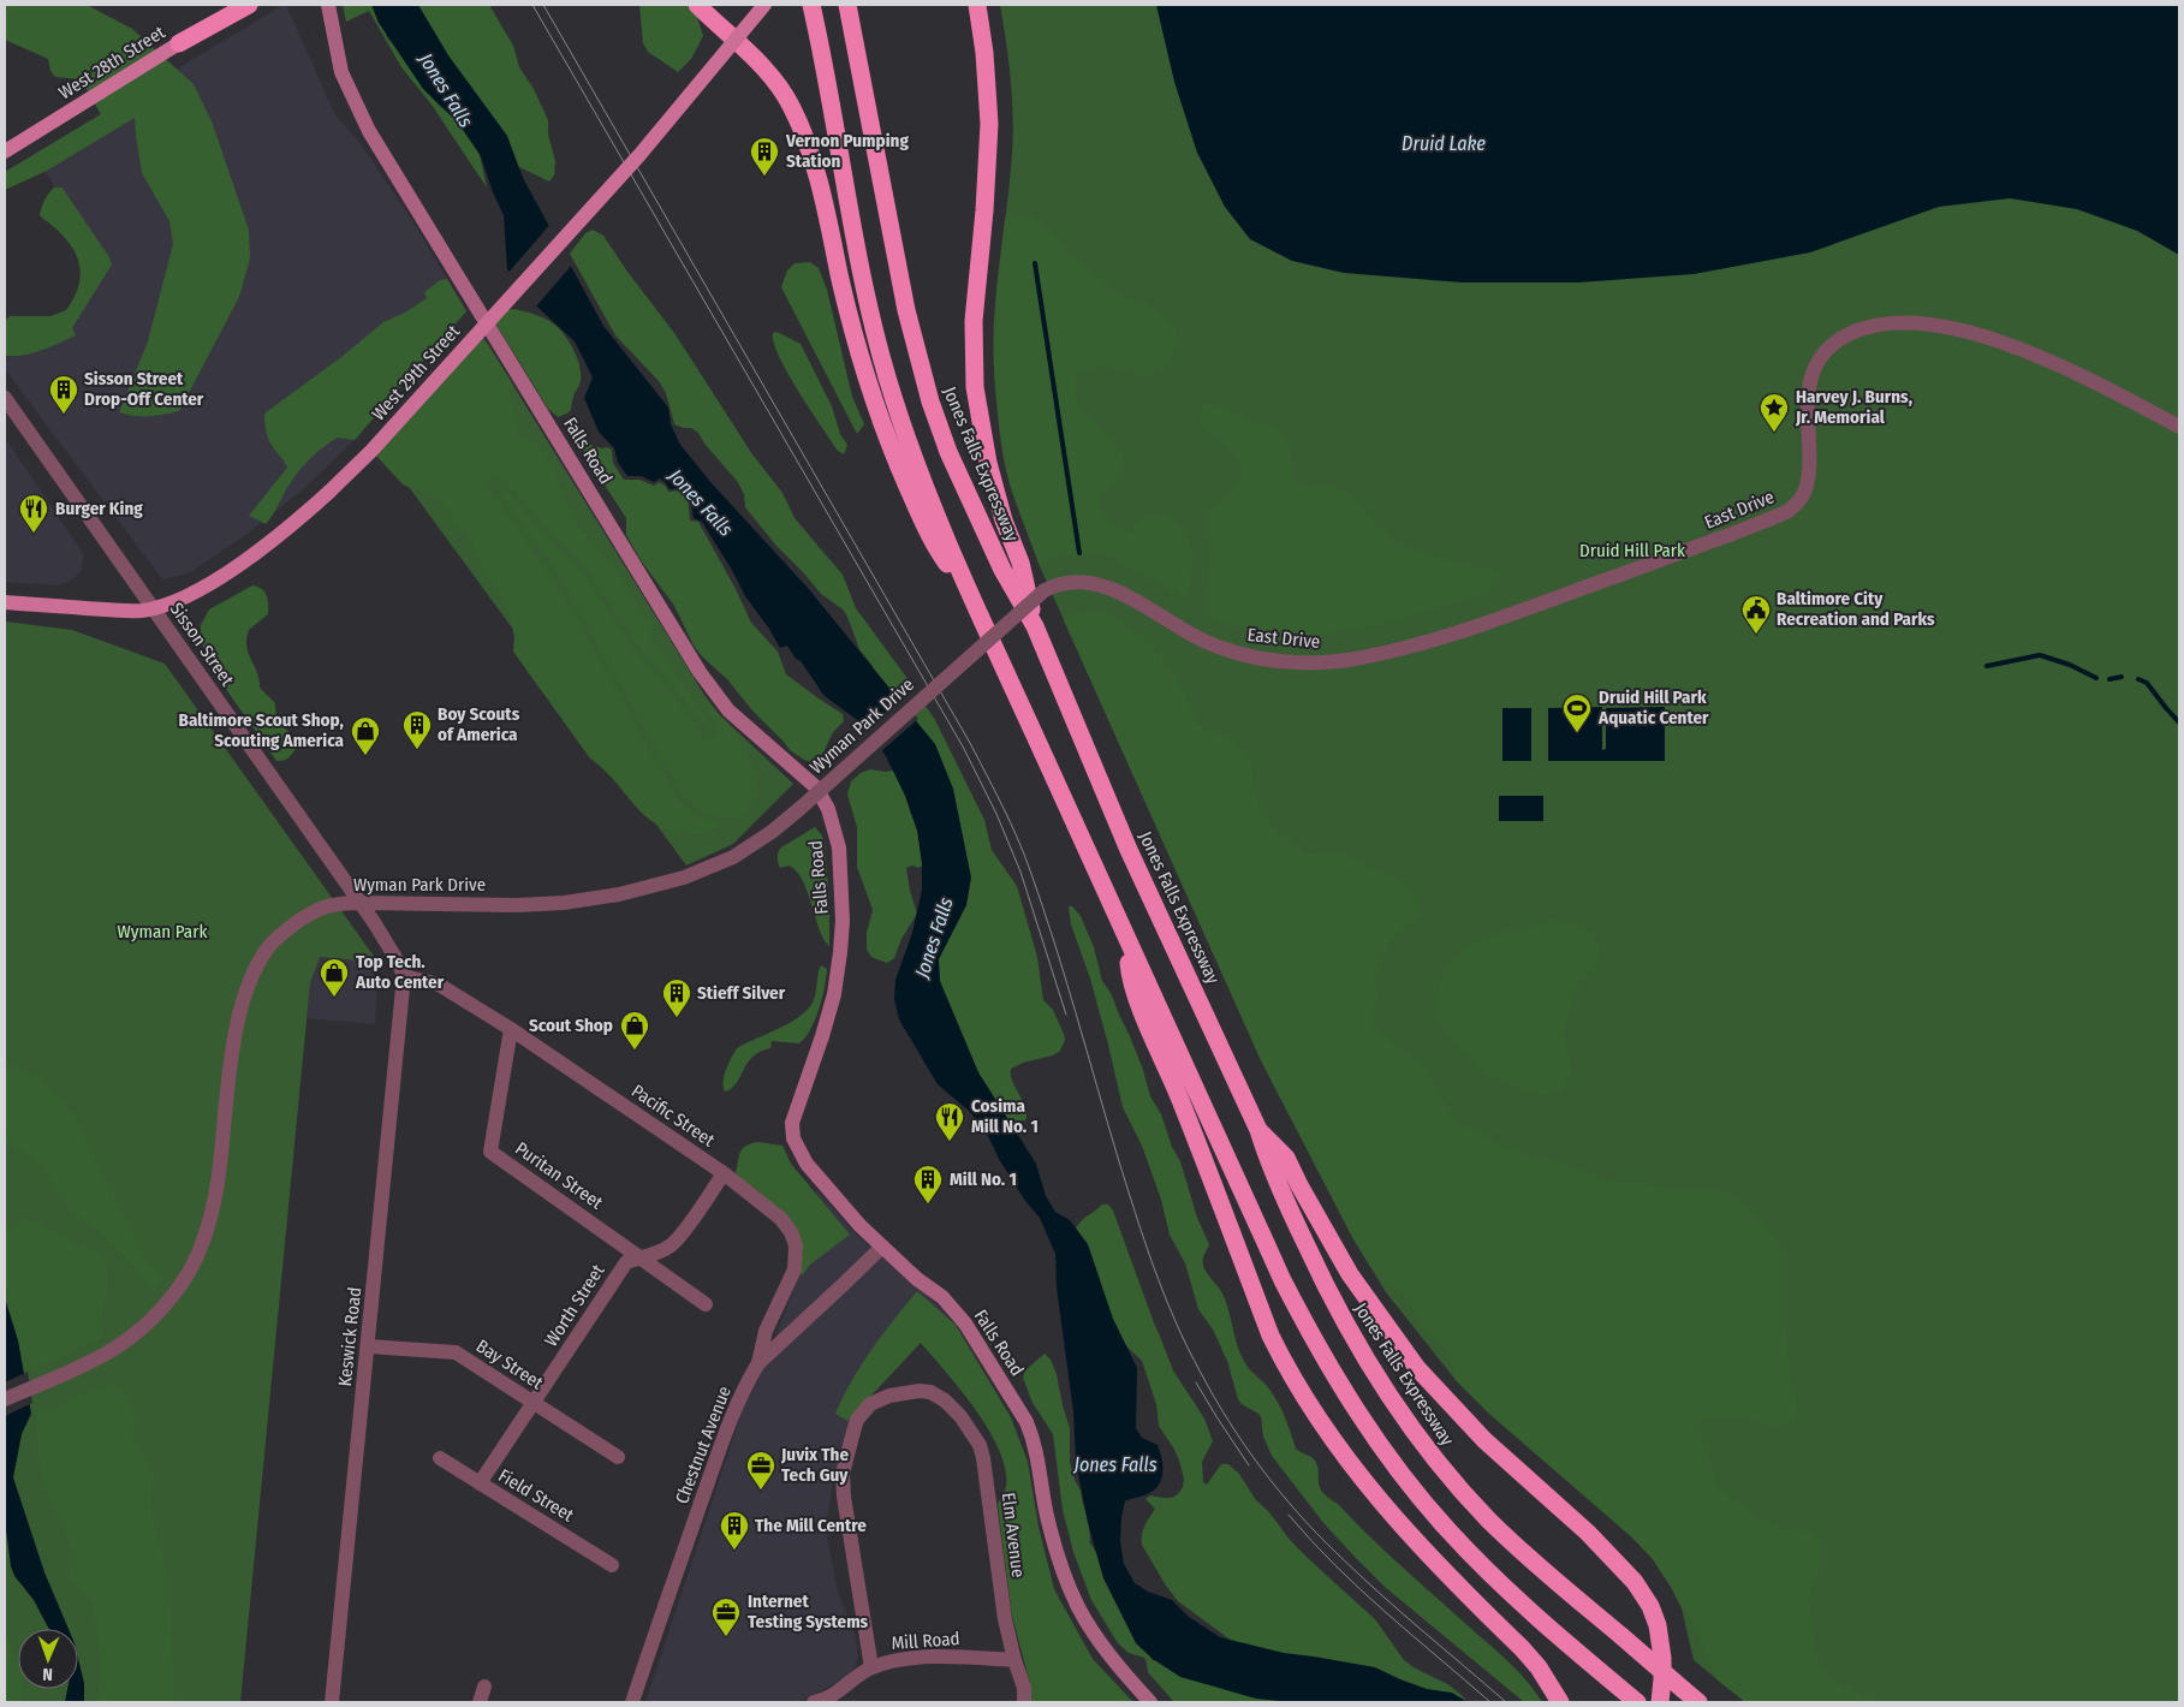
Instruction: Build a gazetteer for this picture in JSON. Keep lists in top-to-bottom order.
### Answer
{
  "streets": {
    "highway": ["Jones Falls Expressway"],
    "main road": ["West 28th Street", "West 29th Street", "Falls Road"],
    "street": [
      "East Drive",
      "Sisson Street",
      "Wyman Park Drive",
      "Pacific Street",
      "Puritan Street",
      "Worth Street",
      "Keswick Road",
      "Bay Street",
      "Chestnut Avenue",
      "Field Street",
      "Elm Avenue",
      "Mill Road"
    ]
  },
  "crossings": [
    ["West 29th Street", "Sisson Street"],
    ["Falls Road", "Chestnut Avenue"],
    ["East Drive", "Wyman Park Drive"],
    ["Sisson Street", "Wyman Park Drive"],
    ["Sisson Street", "Pacific Street"],
    ["Sisson Street", "Keswick Road"],
    ["Pacific Street", "Puritan Street"],
    ["Pacific Street", "Worth Street"],
    ["Pacific Street", "Keswick Road"],
    ["Pacific Street", "Chestnut Avenue"],
    ["Puritan Street", "Worth Street"],
    ["Worth Street", "Bay Street"],
    ["Worth Street", "Field Street"],
    ["Keswick Road", "Bay Street"],
    ["Elm Avenue", "Mill Road"]
  ],
  "water": ["Jones Falls", "Druid Lake"],
  "parks": ["Druid Hill Park", "Wyman Park"],
  "places": {
    "building": [
      "Vernon Pumping Station",
      "Sisson Street Drop-Off Center",
      "Boy Scouts of America",
      "Stieff Silver",
      "Mill No. 1",
      "The Mill Centre"
    ],
    "place": ["Harvey J. Burns, Jr. Memorial"],
    "restaurant": ["Burger King", "Cosima Mill No. 1"],
    "public building": ["Baltimore City Recreation and Parks"],
    "sports": ["Druid Hill Park Aquatic Center"],
    "shop": ["Baltimore Scout Shop, Scouting America", "Top Tech. Auto Center", "Scout Shop"],
    "office": ["Juvix The Tech Guy", "Internet Testing Systems"]
  },
  "north": "bottom"
}
